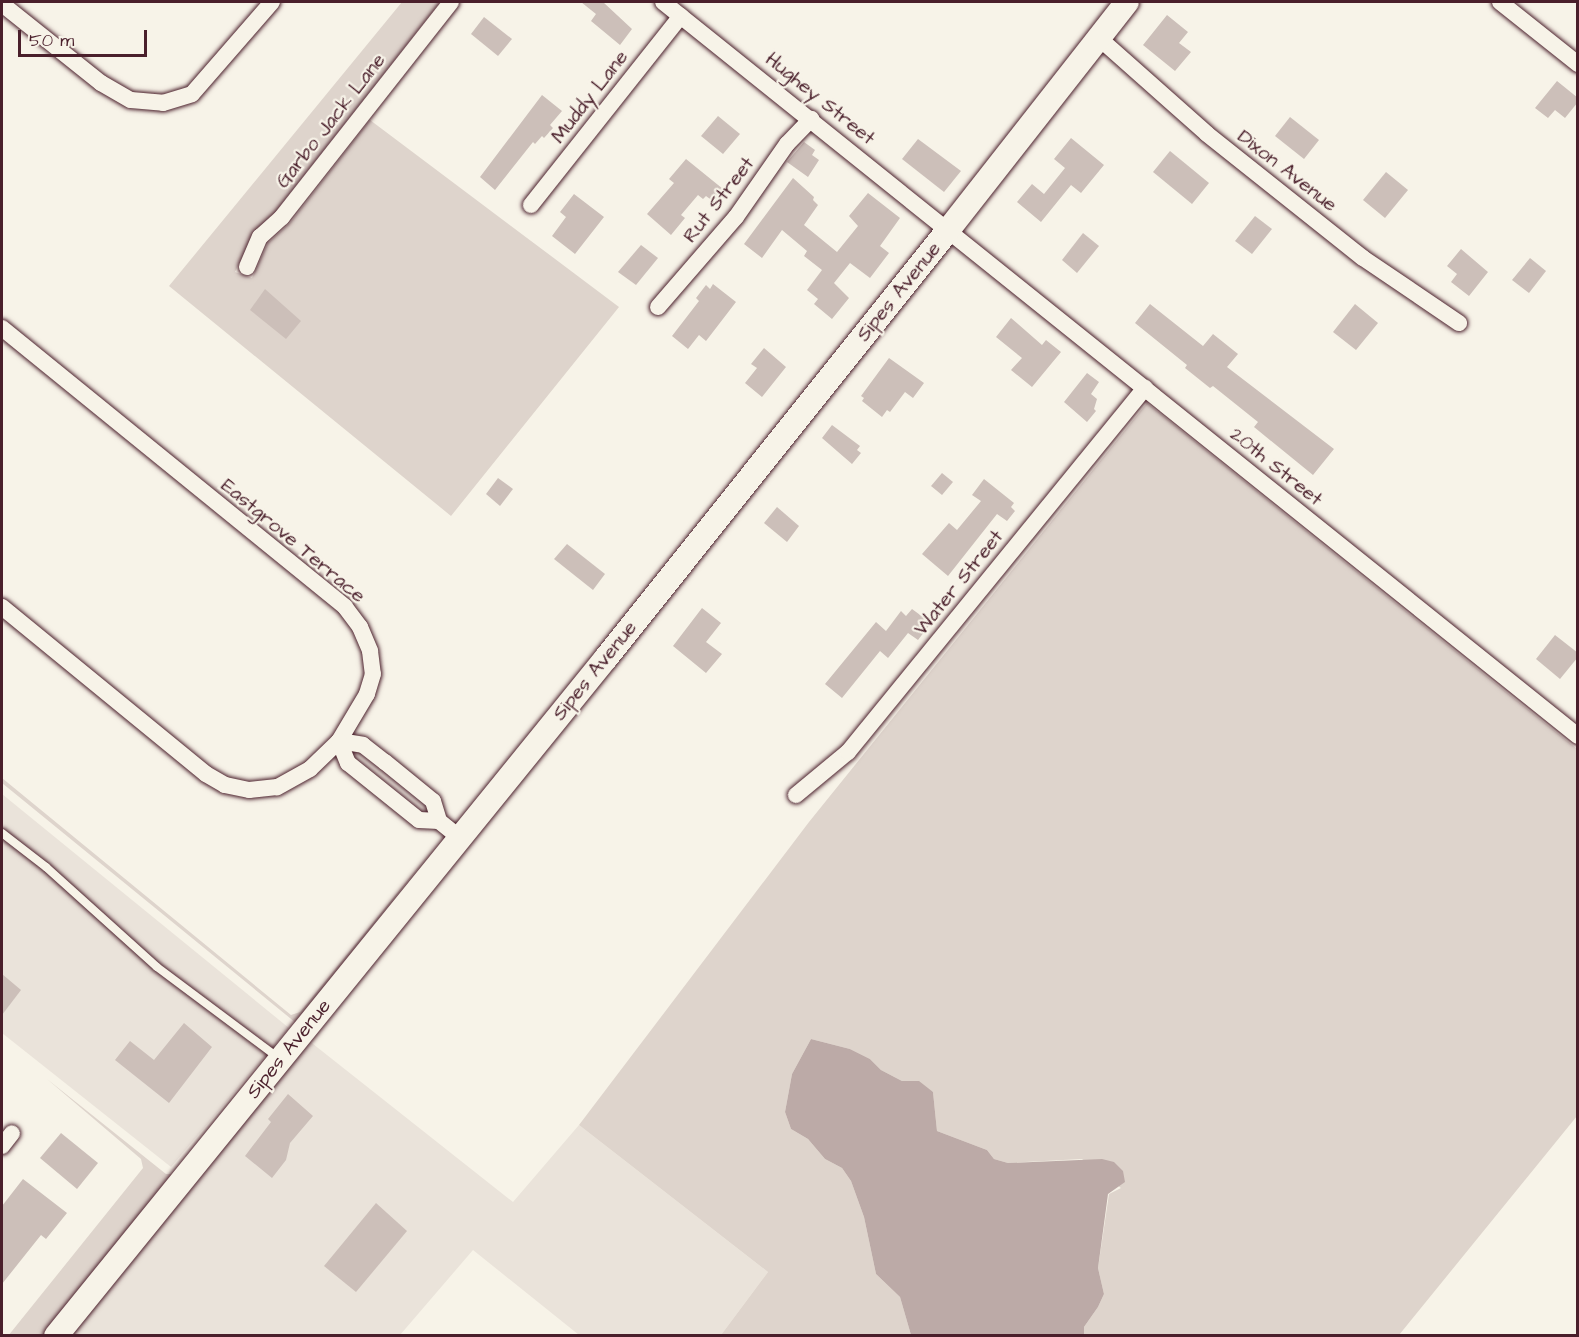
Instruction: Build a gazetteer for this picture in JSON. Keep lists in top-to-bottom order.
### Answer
{
  "streets": {
    "street": [
      "Muddy Lane",
      "Hughey Street",
      "Garbo Jack Lane",
      "Dixon Avenue",
      "Rut Street",
      "Sipes Avenue",
      "20th Street",
      "Eastgrove Terrace",
      "Water Street"
    ]
  },
  "crossings": [
    ["Muddy Lane", "Hughey Street"],
    ["Hughey Street", "Rut Street"],
    ["Hughey Street", "Sipes Avenue"],
    ["Hughey Street", "20th Street"],
    ["Dixon Avenue", "Sipes Avenue"],
    ["Sipes Avenue", "20th Street"],
    ["20th Street", "Water Street"]
  ],
  "scale_bar": "50 m"
}
